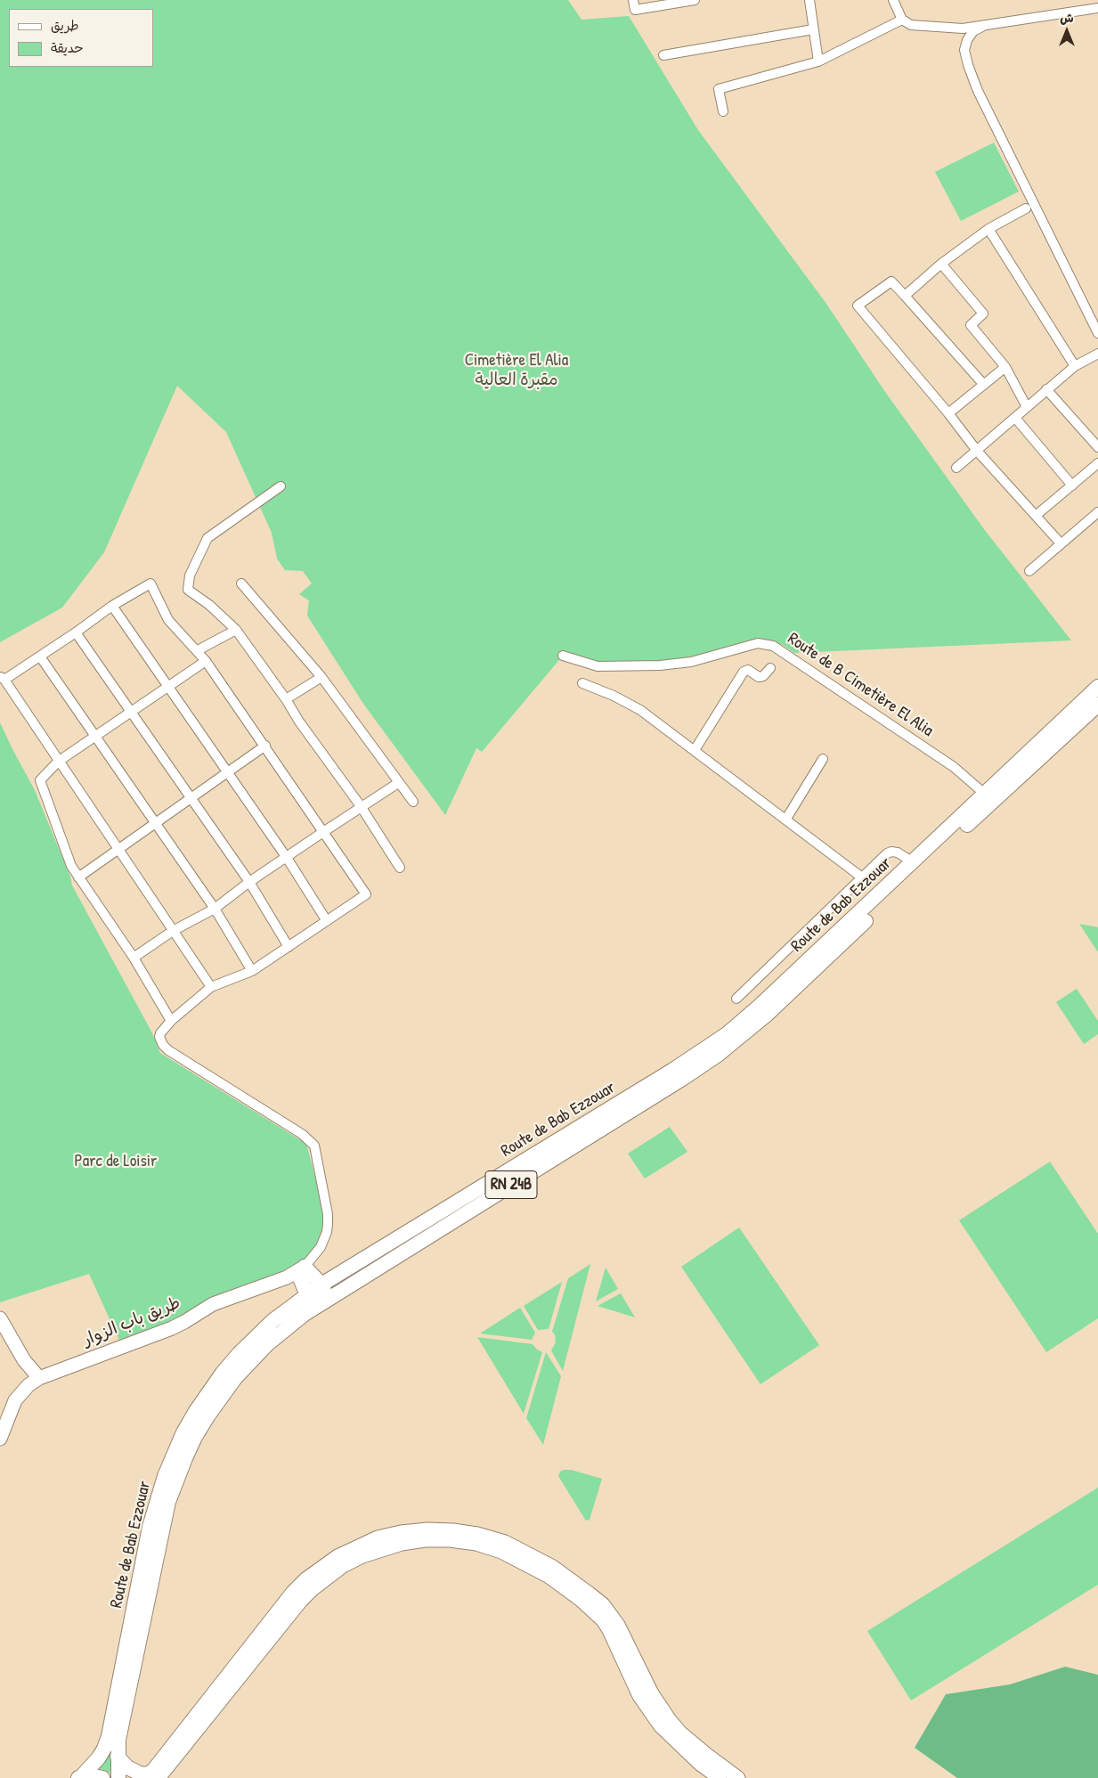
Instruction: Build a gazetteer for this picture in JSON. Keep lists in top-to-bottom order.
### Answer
{
  "streets": {
    "main road": ["Route de Bab Ezzouar", "RN 24B", "طريق باب الزوار"],
    "street": ["Route de B Cimetière El Alia"]
  },
  "crossings": [
    ["Route de B Cimetière El Alia", "Route de Bab Ezzouar"]
  ],
  "parks": ["Cimetière El Alia مقبرة العالية", "Parc de Loisir"],
  "legend": ["طريق", "حديقة"],
  "north": "top"
}
